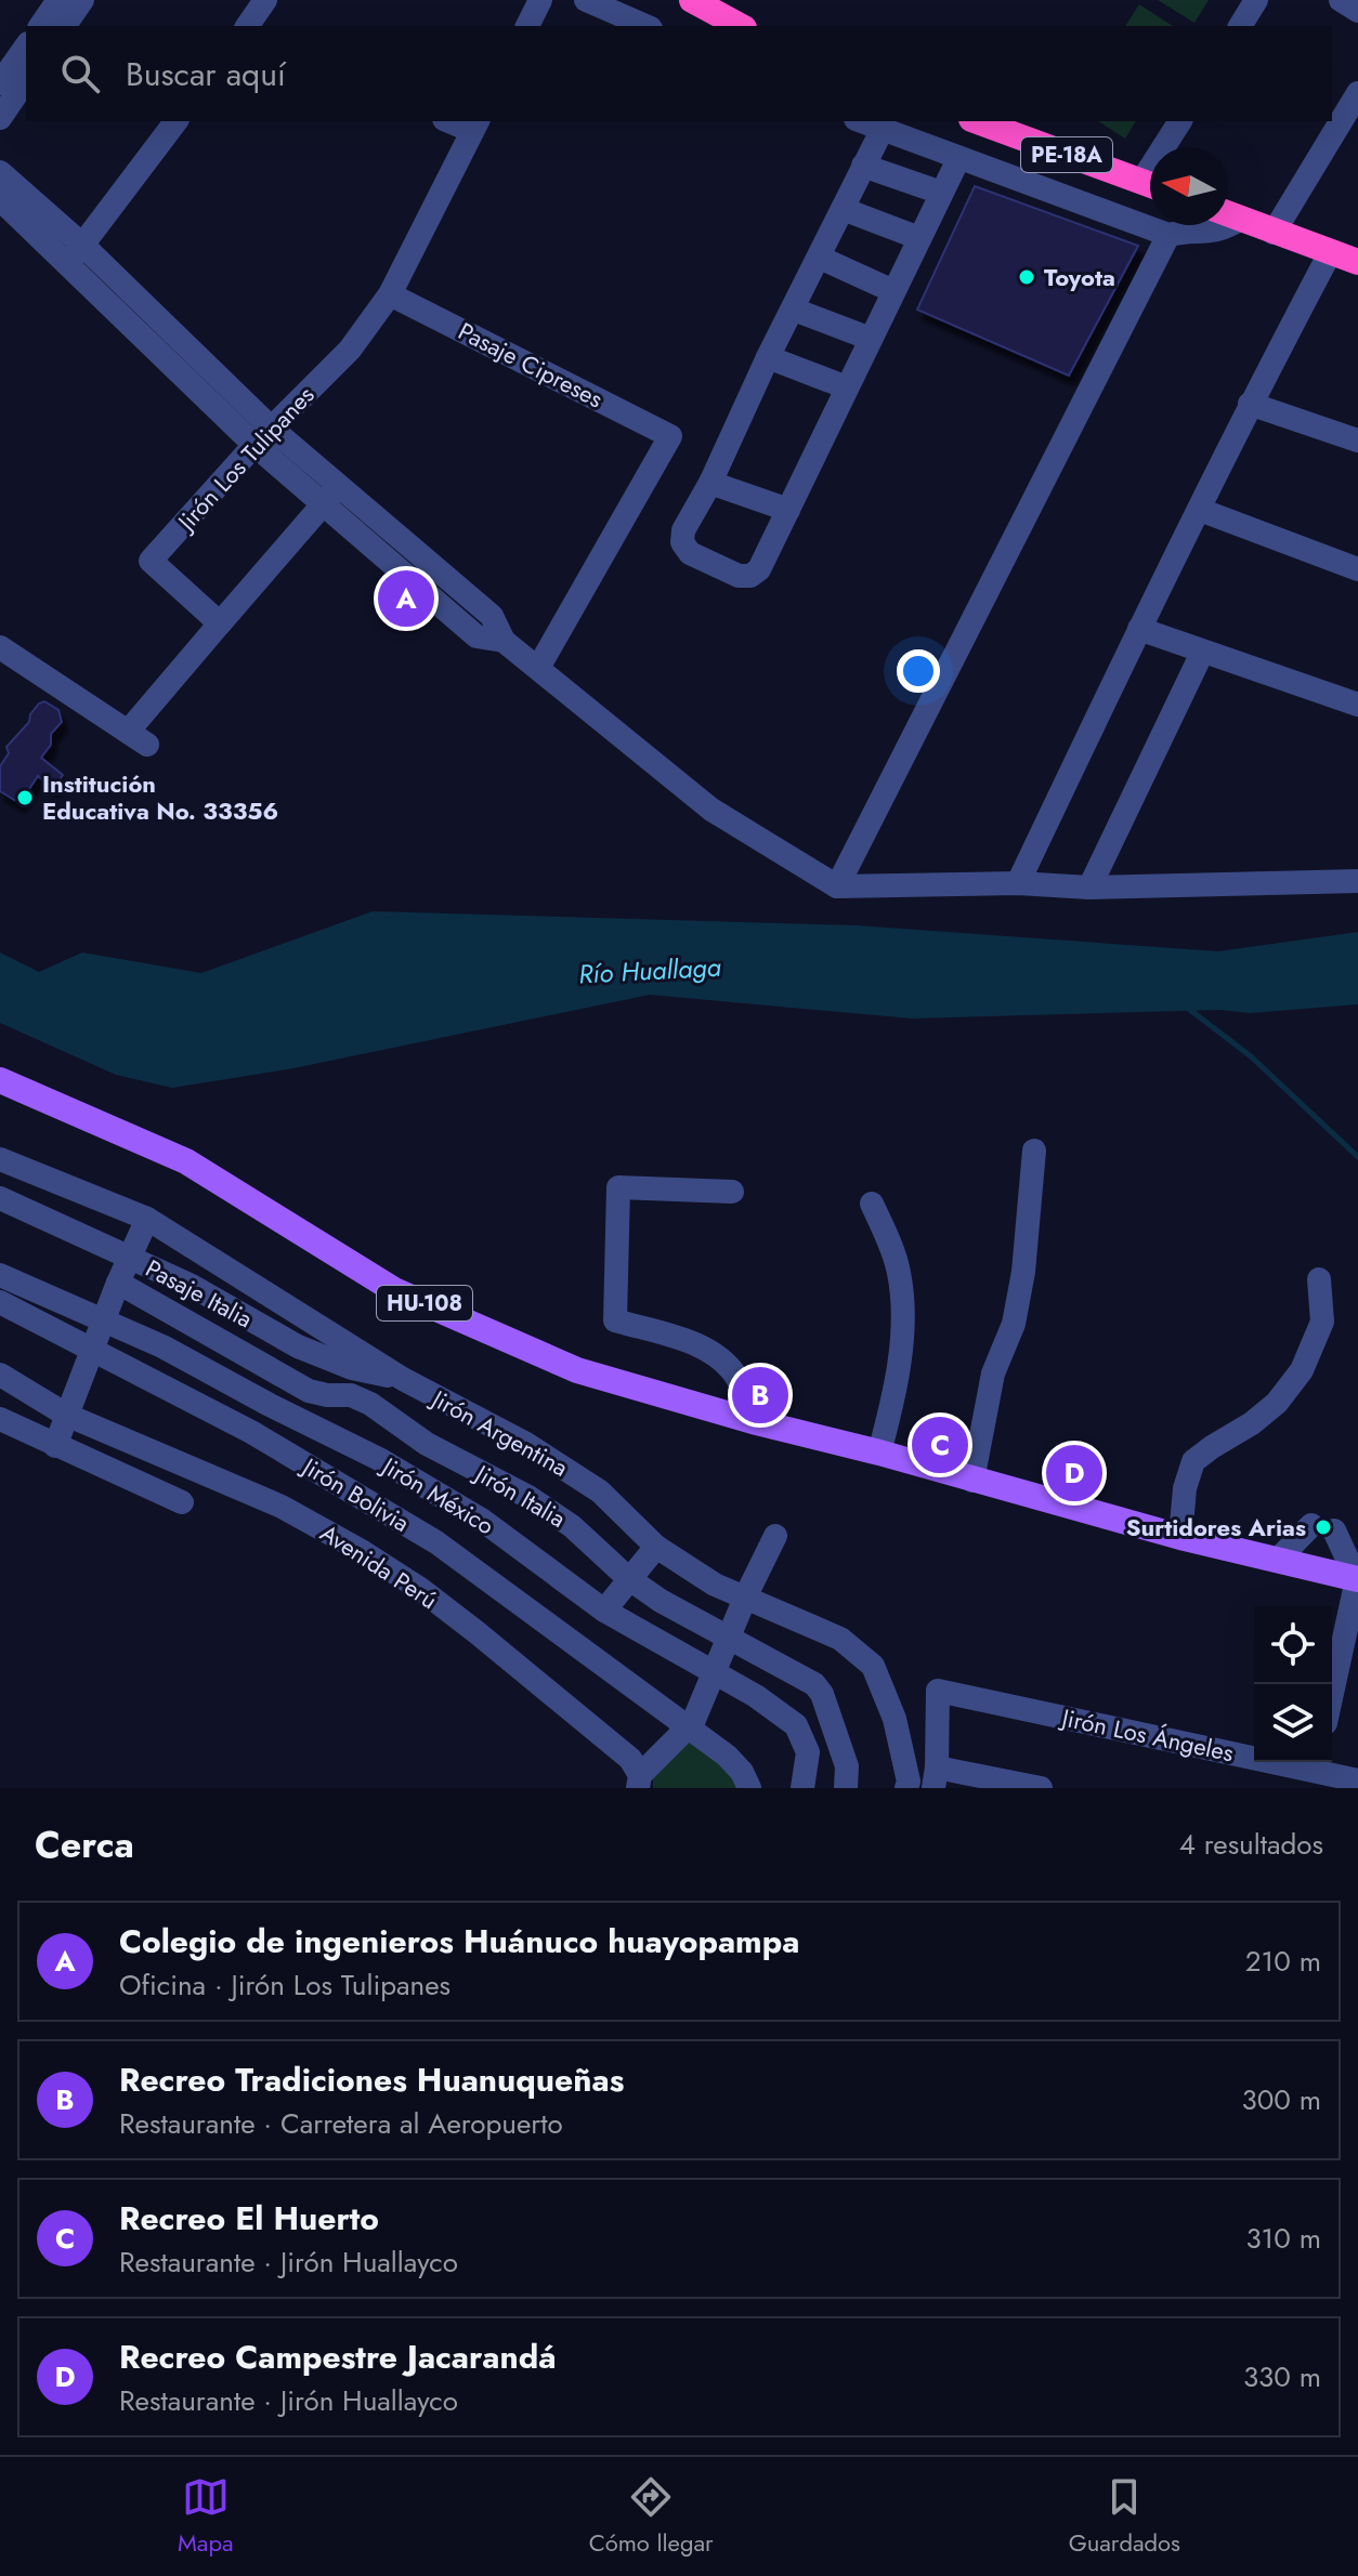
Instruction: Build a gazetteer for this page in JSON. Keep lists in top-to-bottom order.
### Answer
{
  "streets": {
    "highway": ["PE-18A"],
    "main road": ["HU-108"],
    "street": [
      "Pasaje Cipreses",
      "Jirón Los Tulipanes",
      "Pasaje Italia",
      "Jirón Argentina",
      "Jirón Bolivia",
      "Jirón México",
      "Jirón Italia",
      "Avenida Perú",
      "Jirón Los Ángeles"
    ]
  },
  "crossings": [
    ["Pasaje Cipreses", "Jirón Los Tulipanes"],
    ["Pasaje Italia", "Jirón Argentina"],
    ["Jirón México", "Jirón Italia"]
  ],
  "water": ["Río Huallaga"],
  "places": ["Toyota", "Institución Educativa No. 33356", "Surtidores Arias"],
  "north": "left",
  "page": {
    "search": "Buscar aquí",
    "pins": [
      "A",
      "B",
      "C",
      "D"
    ],
    "heading": ["Cerca", "4 resultados"],
    "list": [
      {
        "mark": "A",
        "name": "Colegio de ingenieros Huánuco huayopampa",
        "note": "Oficina · Jirón Los Tulipanes",
        "value": "210 m"
      },
      {
        "mark": "B",
        "name": "Recreo Tradiciones Huanuqueñas",
        "note": "Restaurante · Carretera al Aeropuerto",
        "value": "300 m"
      },
      {
        "mark": "C",
        "name": "Recreo El Huerto",
        "note": "Restaurante · Jirón Huallayco",
        "value": "310 m"
      },
      {
        "mark": "D",
        "name": "Recreo Campestre Jacarandá",
        "note": "Restaurante · Jirón Huallayco",
        "value": "330 m"
      }
    ],
    "nav": ["Mapa", "Cómo llegar", "Guardados"]
  }
}
